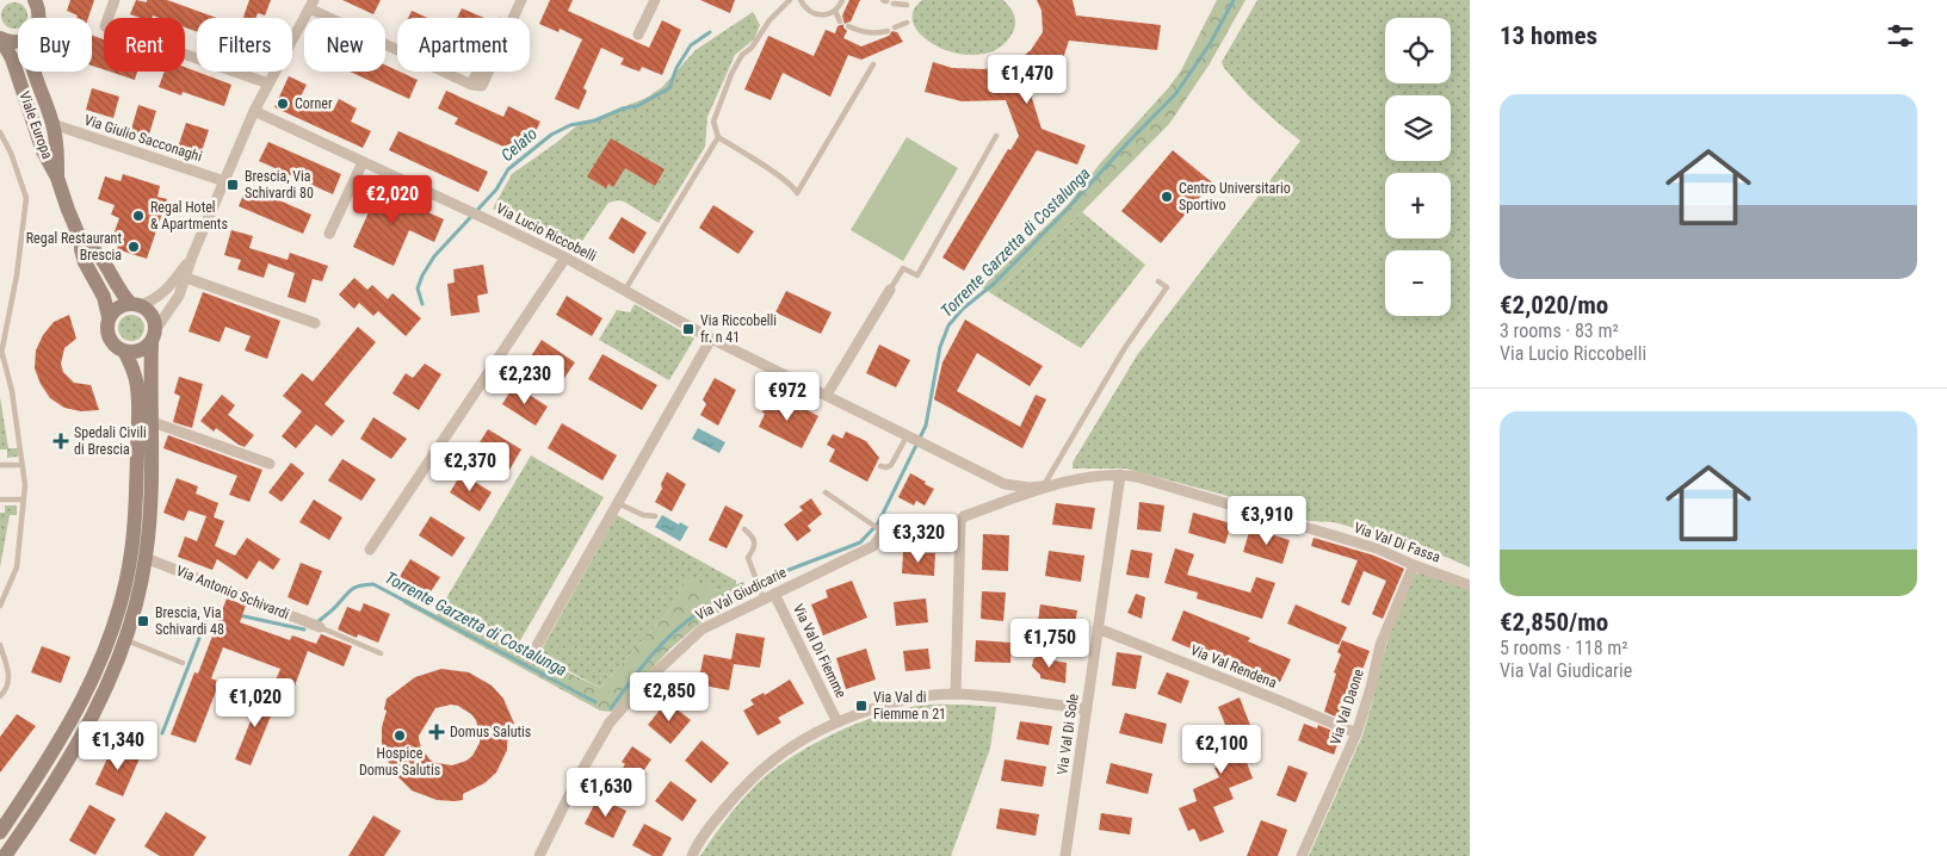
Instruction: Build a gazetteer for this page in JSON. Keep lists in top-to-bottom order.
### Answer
{
  "streets": {
    "street": [
      "Viale Europa",
      "Via Giulio Sacconaghi",
      "Via Lucio Riccobelli",
      "Via Val Di Fassa",
      "Via Antonio Schivardi",
      "Via Val Giudicarie",
      "Via Val Di Fiemme",
      "Via Val Rendena",
      "Via Val Daone",
      "Via Val Di Sole"
    ]
  },
  "crossings": [
    ["Viale Europa", "Via Giulio Sacconaghi"],
    ["Via Lucio Riccobelli", "Via Val Di Fassa"],
    ["Via Val Di Fassa", "Via Val Di Fiemme"],
    ["Via Val Di Fassa", "Via Val Daone"],
    ["Via Val Di Fassa", "Via Val Di Sole"],
    ["Via Val Giudicarie", "Via Val Di Fiemme"],
    ["Via Val Di Fiemme", "Via Val Di Sole"],
    ["Via Val Rendena", "Via Val Daone"],
    ["Via Val Rendena", "Via Val Di Sole"]
  ],
  "water": ["Celato", "Torrente Garzetta di Costalunga"],
  "places": {
    "other": [
      "Corner",
      "Centro Universitario Sportivo",
      "Regal Hotel & Apartments",
      "Regal Restaurant Brescia",
      "Hospice Domus Salutis"
    ],
    "transit": [
      "Brescia, Via Schivardi 80",
      "Via Riccobelli fr. n 41",
      "Brescia, Via Schivardi 48",
      "Via Val di Fiemme n 21"
    ],
    "health": ["Spedali Civili di Brescia", "Domus Salutis"]
  },
  "page": {
    "heading": "13 homes",
    "map_buttons": ["+", "−"],
    "chip": [
      "Buy",
      "Rent",
      "Filters",
      "New",
      "Apartment"
    ],
    "price": [
      "€1,470",
      "€2,020",
      "€2,230",
      "€972",
      "€2,370",
      "€3,910",
      "€3,320",
      "€1,750",
      "€2,850",
      "€1,020",
      "€1,340",
      "€2,100",
      "€1,630"
    ],
    "list": [
      {
        "name": "€2,020/mo",
        "note": "3 rooms · 83 m² · Via Lucio Riccobelli"
      },
      {
        "name": "€2,850/mo",
        "note": "5 rooms · 118 m² · Via Val Giudicarie"
      }
    ]
  }
}
